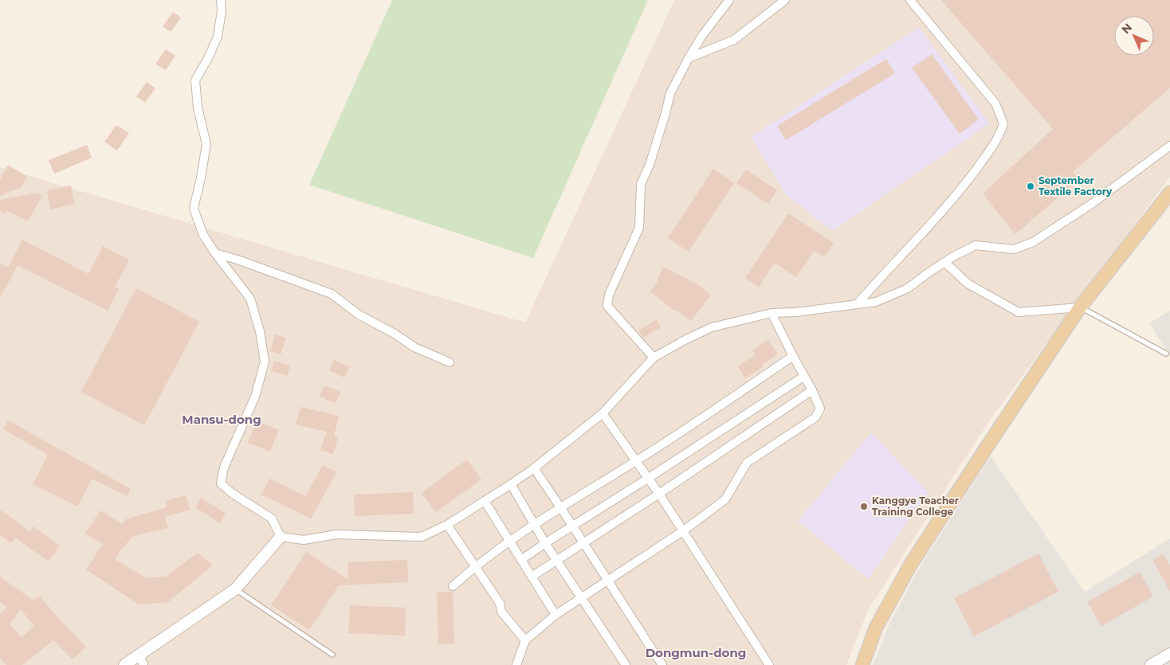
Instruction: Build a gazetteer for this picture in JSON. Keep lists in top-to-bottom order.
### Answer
{
  "districts": ["Mansu-dong", "Dongmun-dong"],
  "places": ["September Textile Factory", "Kanggye Teacher Training College"],
  "north": "top left"
}
